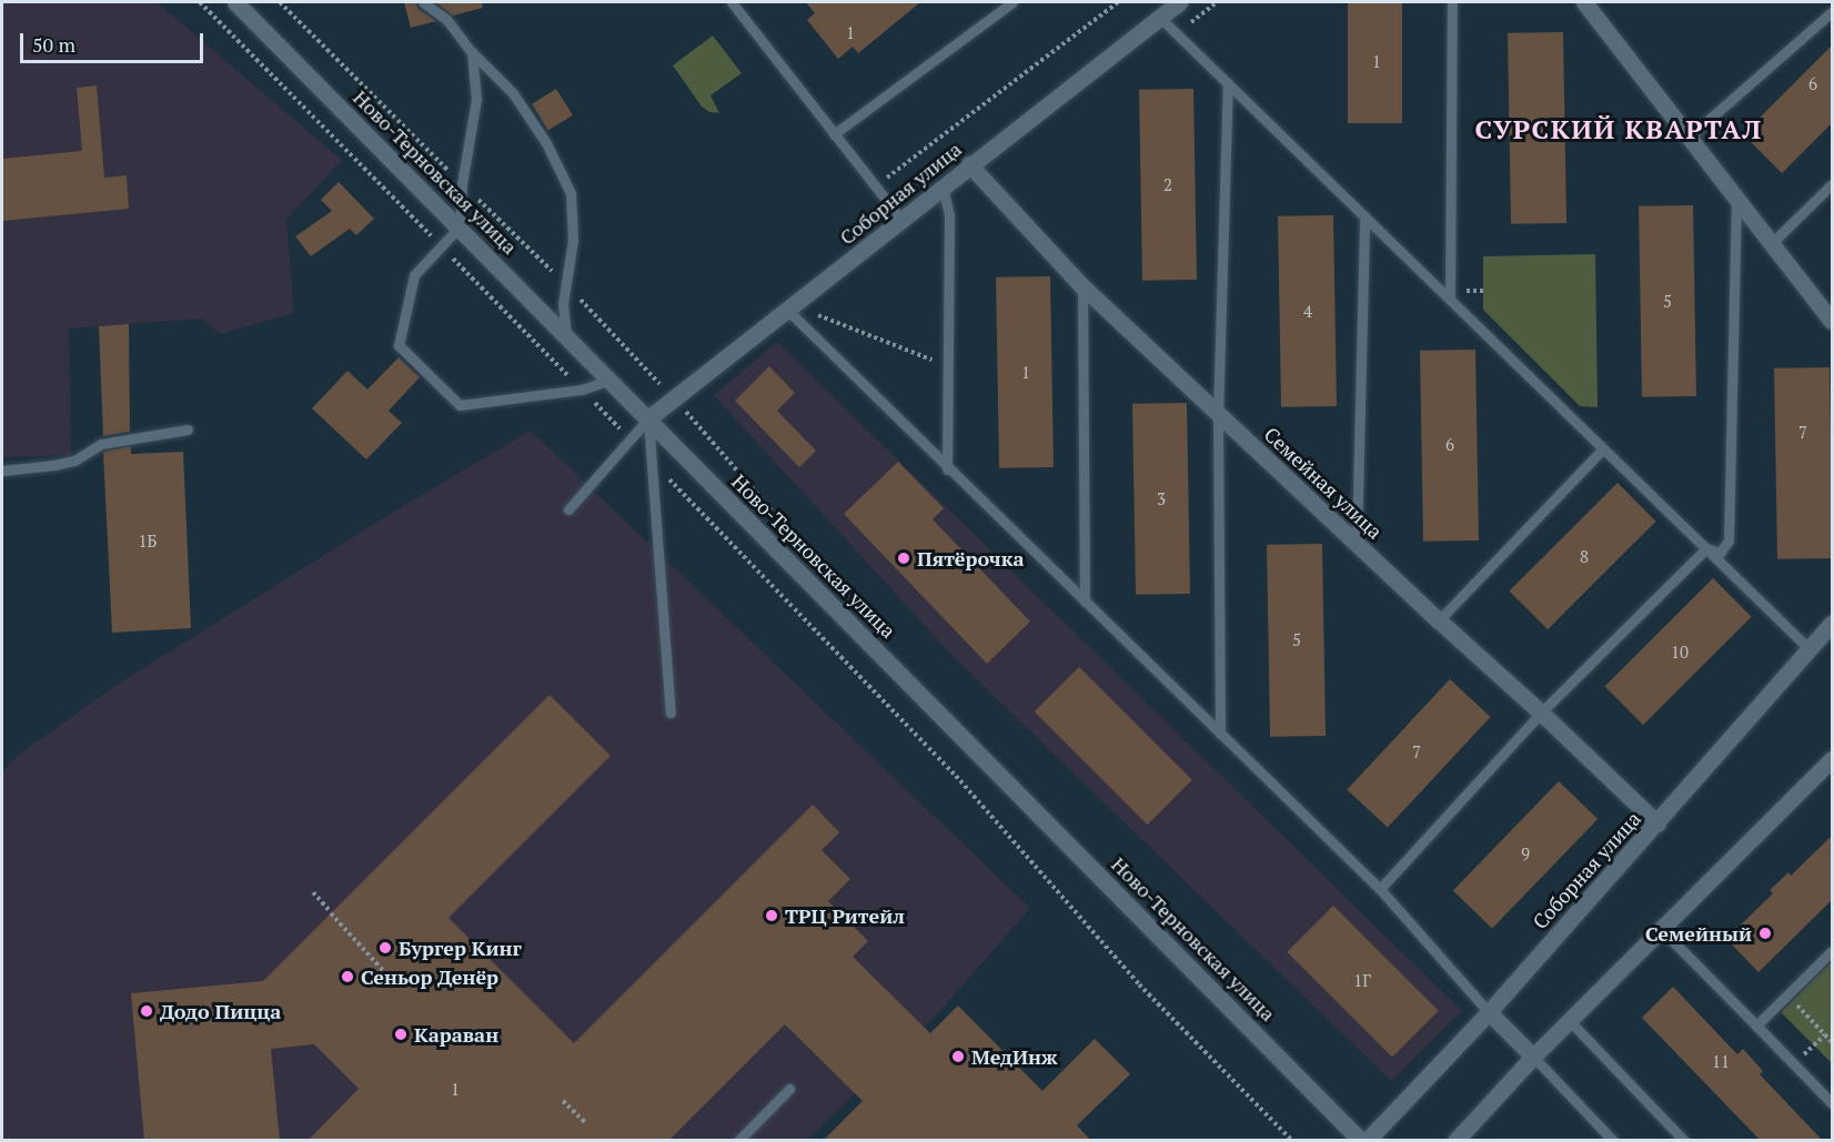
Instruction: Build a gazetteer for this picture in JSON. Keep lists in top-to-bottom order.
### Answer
{
  "streets": {
    "street": ["Ново-Терновская улица", "Соборная улица", "Семейная улица"]
  },
  "crossings": [
    ["Ново-Терновская улица", "Соборная улица"],
    ["Соборная улица", "Семейная улица"]
  ],
  "districts": ["СУРСКИЙ КВАРТАЛ"],
  "places": [
    "Пятёрочка",
    "ТРЦ Ритейл",
    "Семейный",
    "Бургер Кинг",
    "Сеньор Денёр",
    "Додо Пицца",
    "Караван",
    "МедИнж"
  ],
  "house_numbers": [
    "1",
    "1",
    "6",
    "2",
    "5",
    "4",
    "1",
    "7",
    "6",
    "3",
    "1Б",
    "8",
    "5",
    "10",
    "7",
    "9",
    "1Г",
    "11",
    "1"
  ],
  "scale_bar": "50 m"
}
